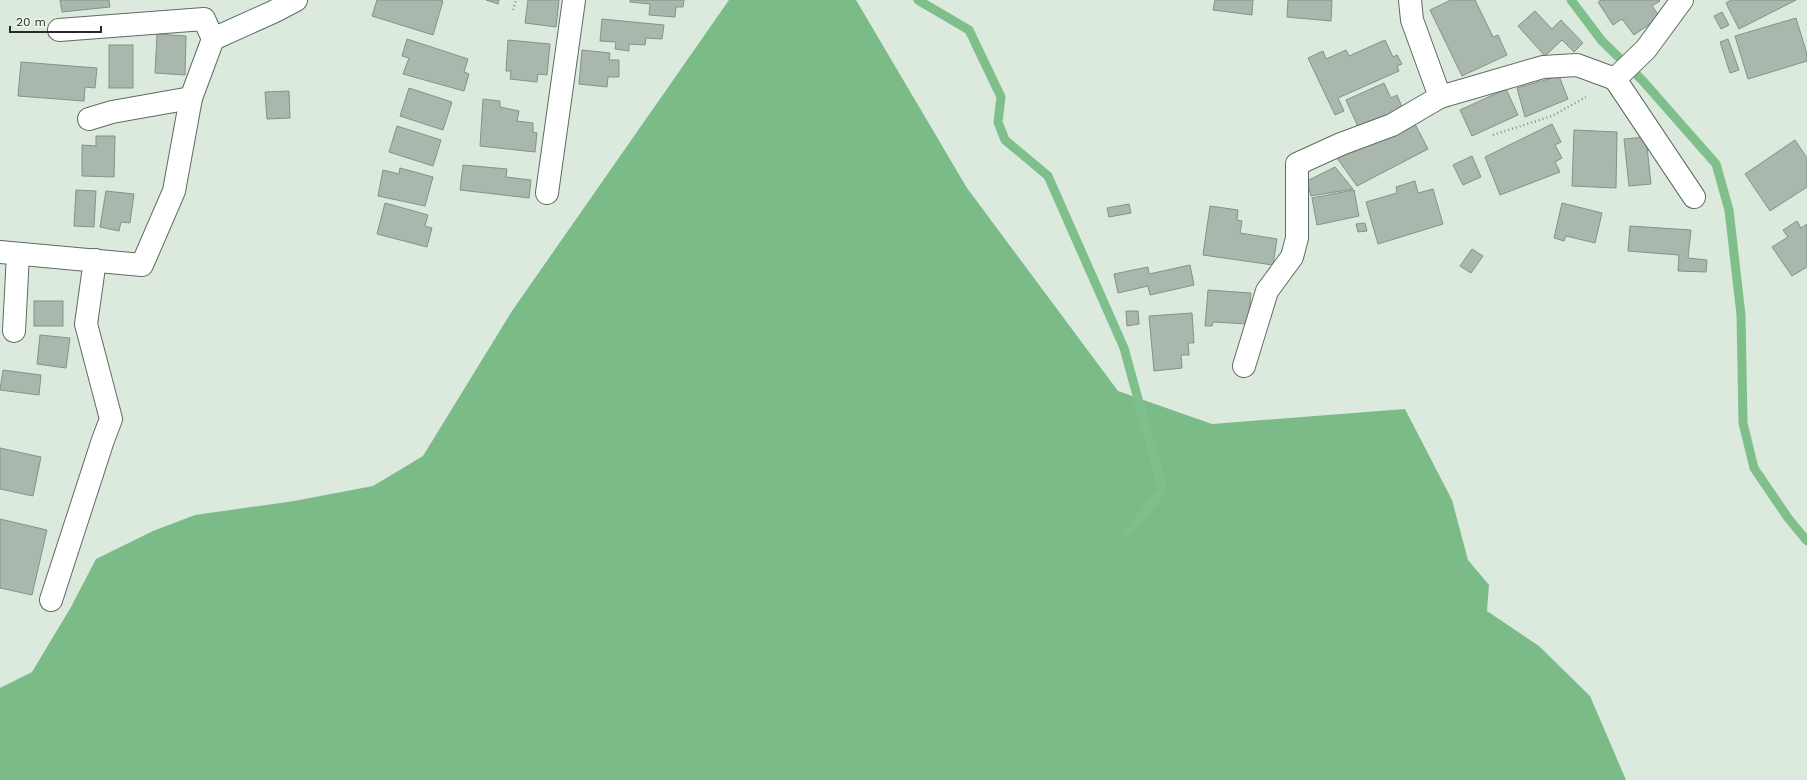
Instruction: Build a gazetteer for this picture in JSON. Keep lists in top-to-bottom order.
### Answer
{
  "scale_bar": "20 m"
}
